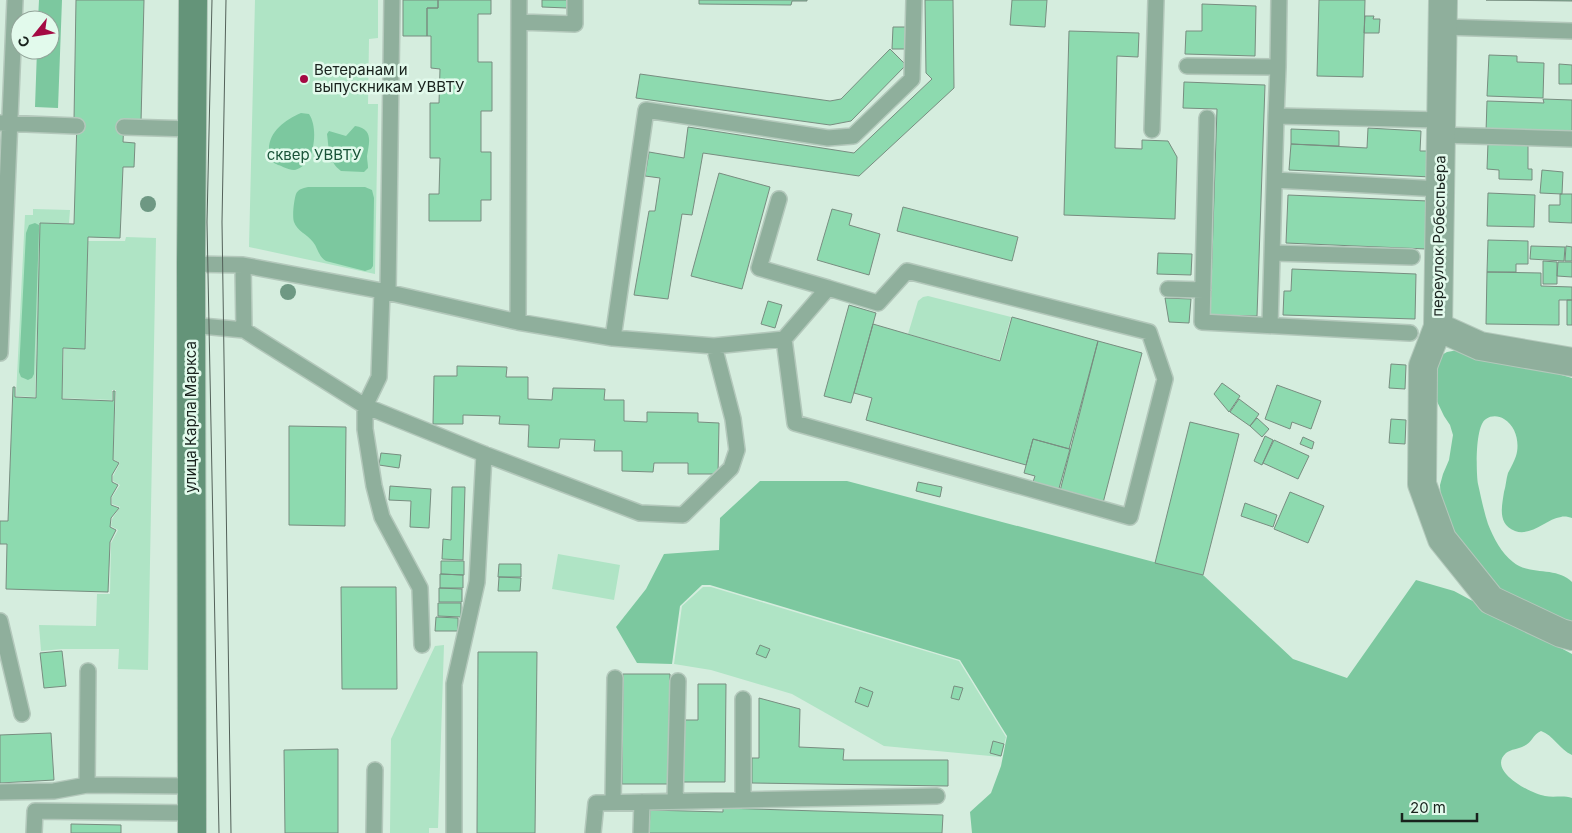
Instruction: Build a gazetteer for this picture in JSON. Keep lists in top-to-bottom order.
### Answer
{
  "streets": {
    "main road": ["улица Карла Маркса"],
    "street": ["переулок Робеспьера"]
  },
  "parks": ["сквер УВВТУ"],
  "places": ["Ветеранам и выпускникам УВВТУ"],
  "scale_bar": "20 m",
  "north": "bottom left"
}
